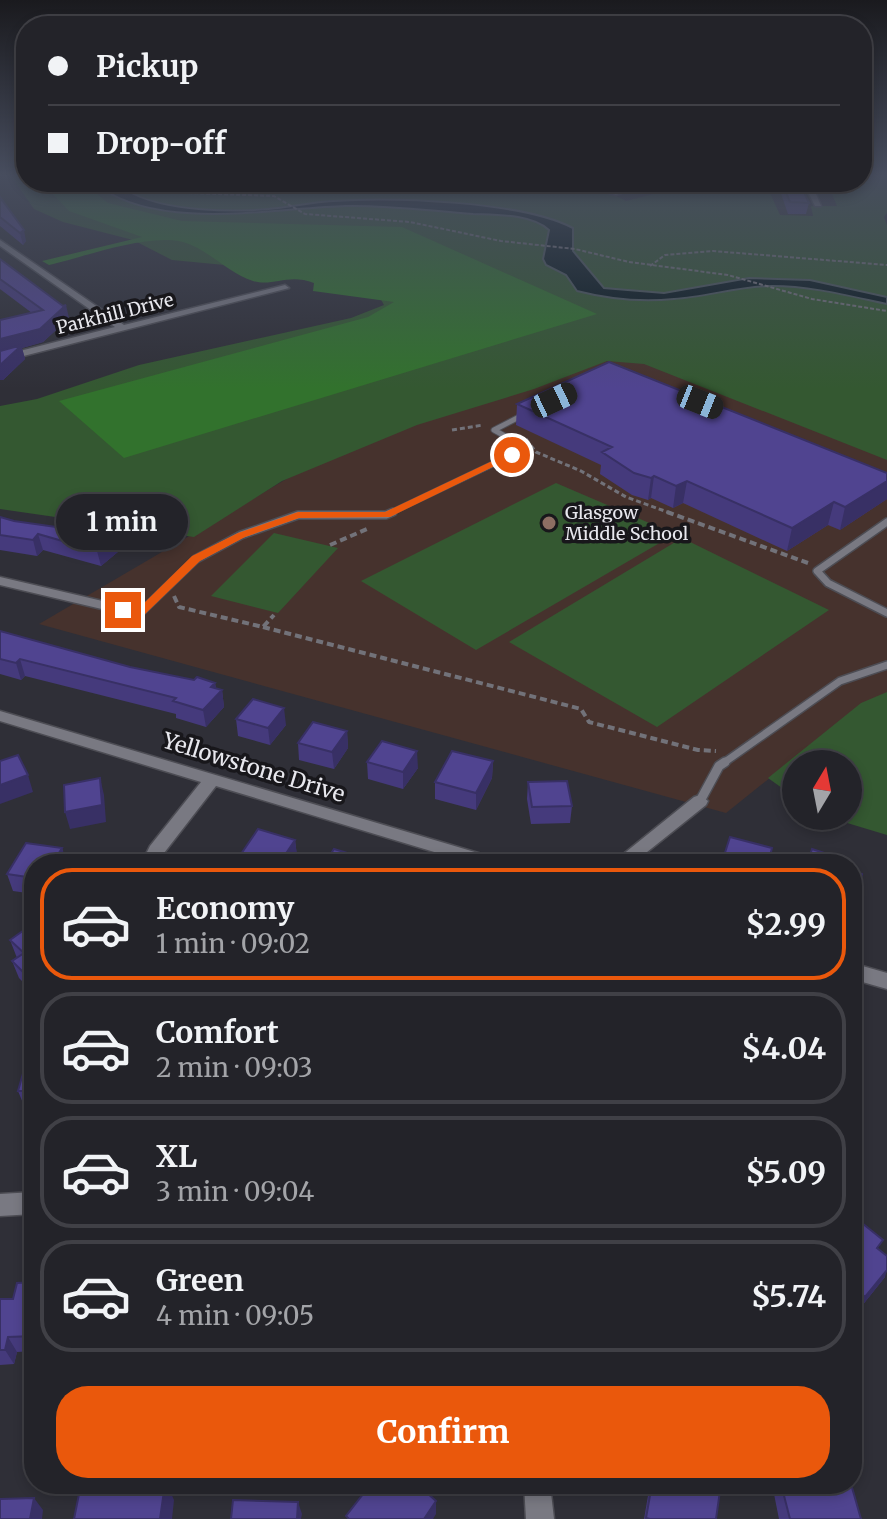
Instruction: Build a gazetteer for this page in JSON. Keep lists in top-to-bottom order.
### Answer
{
  "streets": {
    "street": ["Parkhill Drive", "Yellowstone Drive"]
  },
  "places": ["Glasgow Middle School"],
  "north": "top",
  "page": {
    "banner": ["Pickup", "Drop-off"],
    "bubble": "1 min",
    "list": [
      {
        "name": "Economy",
        "note": "1 min · 09:02",
        "value": "$2.99"
      },
      {
        "name": "Comfort",
        "note": "2 min · 09:03",
        "value": "$4.04"
      },
      {
        "name": "XL",
        "note": "3 min · 09:04",
        "value": "$5.09"
      },
      {
        "name": "Green",
        "note": "4 min · 09:05",
        "value": "$5.74"
      }
    ],
    "buttons": "Confirm"
  }
}
